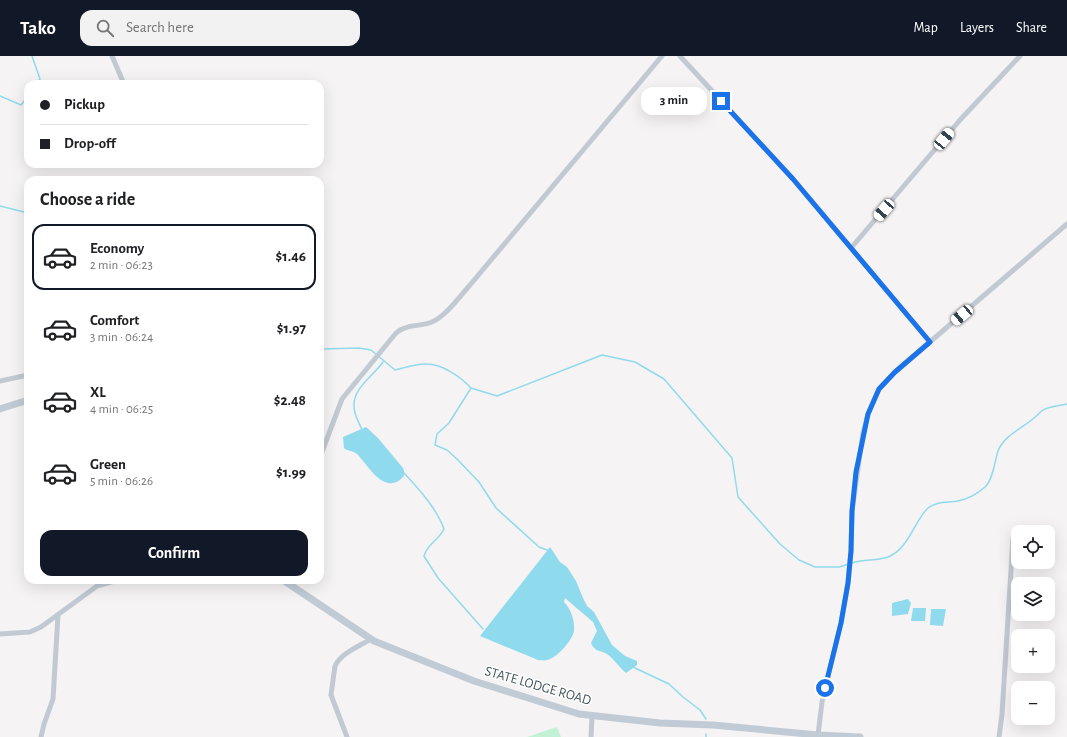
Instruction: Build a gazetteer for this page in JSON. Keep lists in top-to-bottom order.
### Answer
{
  "streets": {
    "street": ["STATE LODGE ROAD"]
  },
  "page": {
    "header": "Tako",
    "search": "Search here",
    "nav": ["Map", "Layers", "Share"],
    "banner": ["Pickup", "Drop-off"],
    "bubble": "3 min",
    "heading": "Choose a ride",
    "list": [
      {
        "name": "Economy",
        "note": "2 min · 06:23",
        "value": "$1.46"
      },
      {
        "name": "Comfort",
        "note": "3 min · 06:24",
        "value": "$1.97"
      },
      {
        "name": "XL",
        "note": "4 min · 06:25",
        "value": "$2.48"
      },
      {
        "name": "Green",
        "note": "5 min · 06:26",
        "value": "$1.99"
      }
    ],
    "buttons": "Confirm",
    "map_buttons": ["+", "−"]
  }
}
